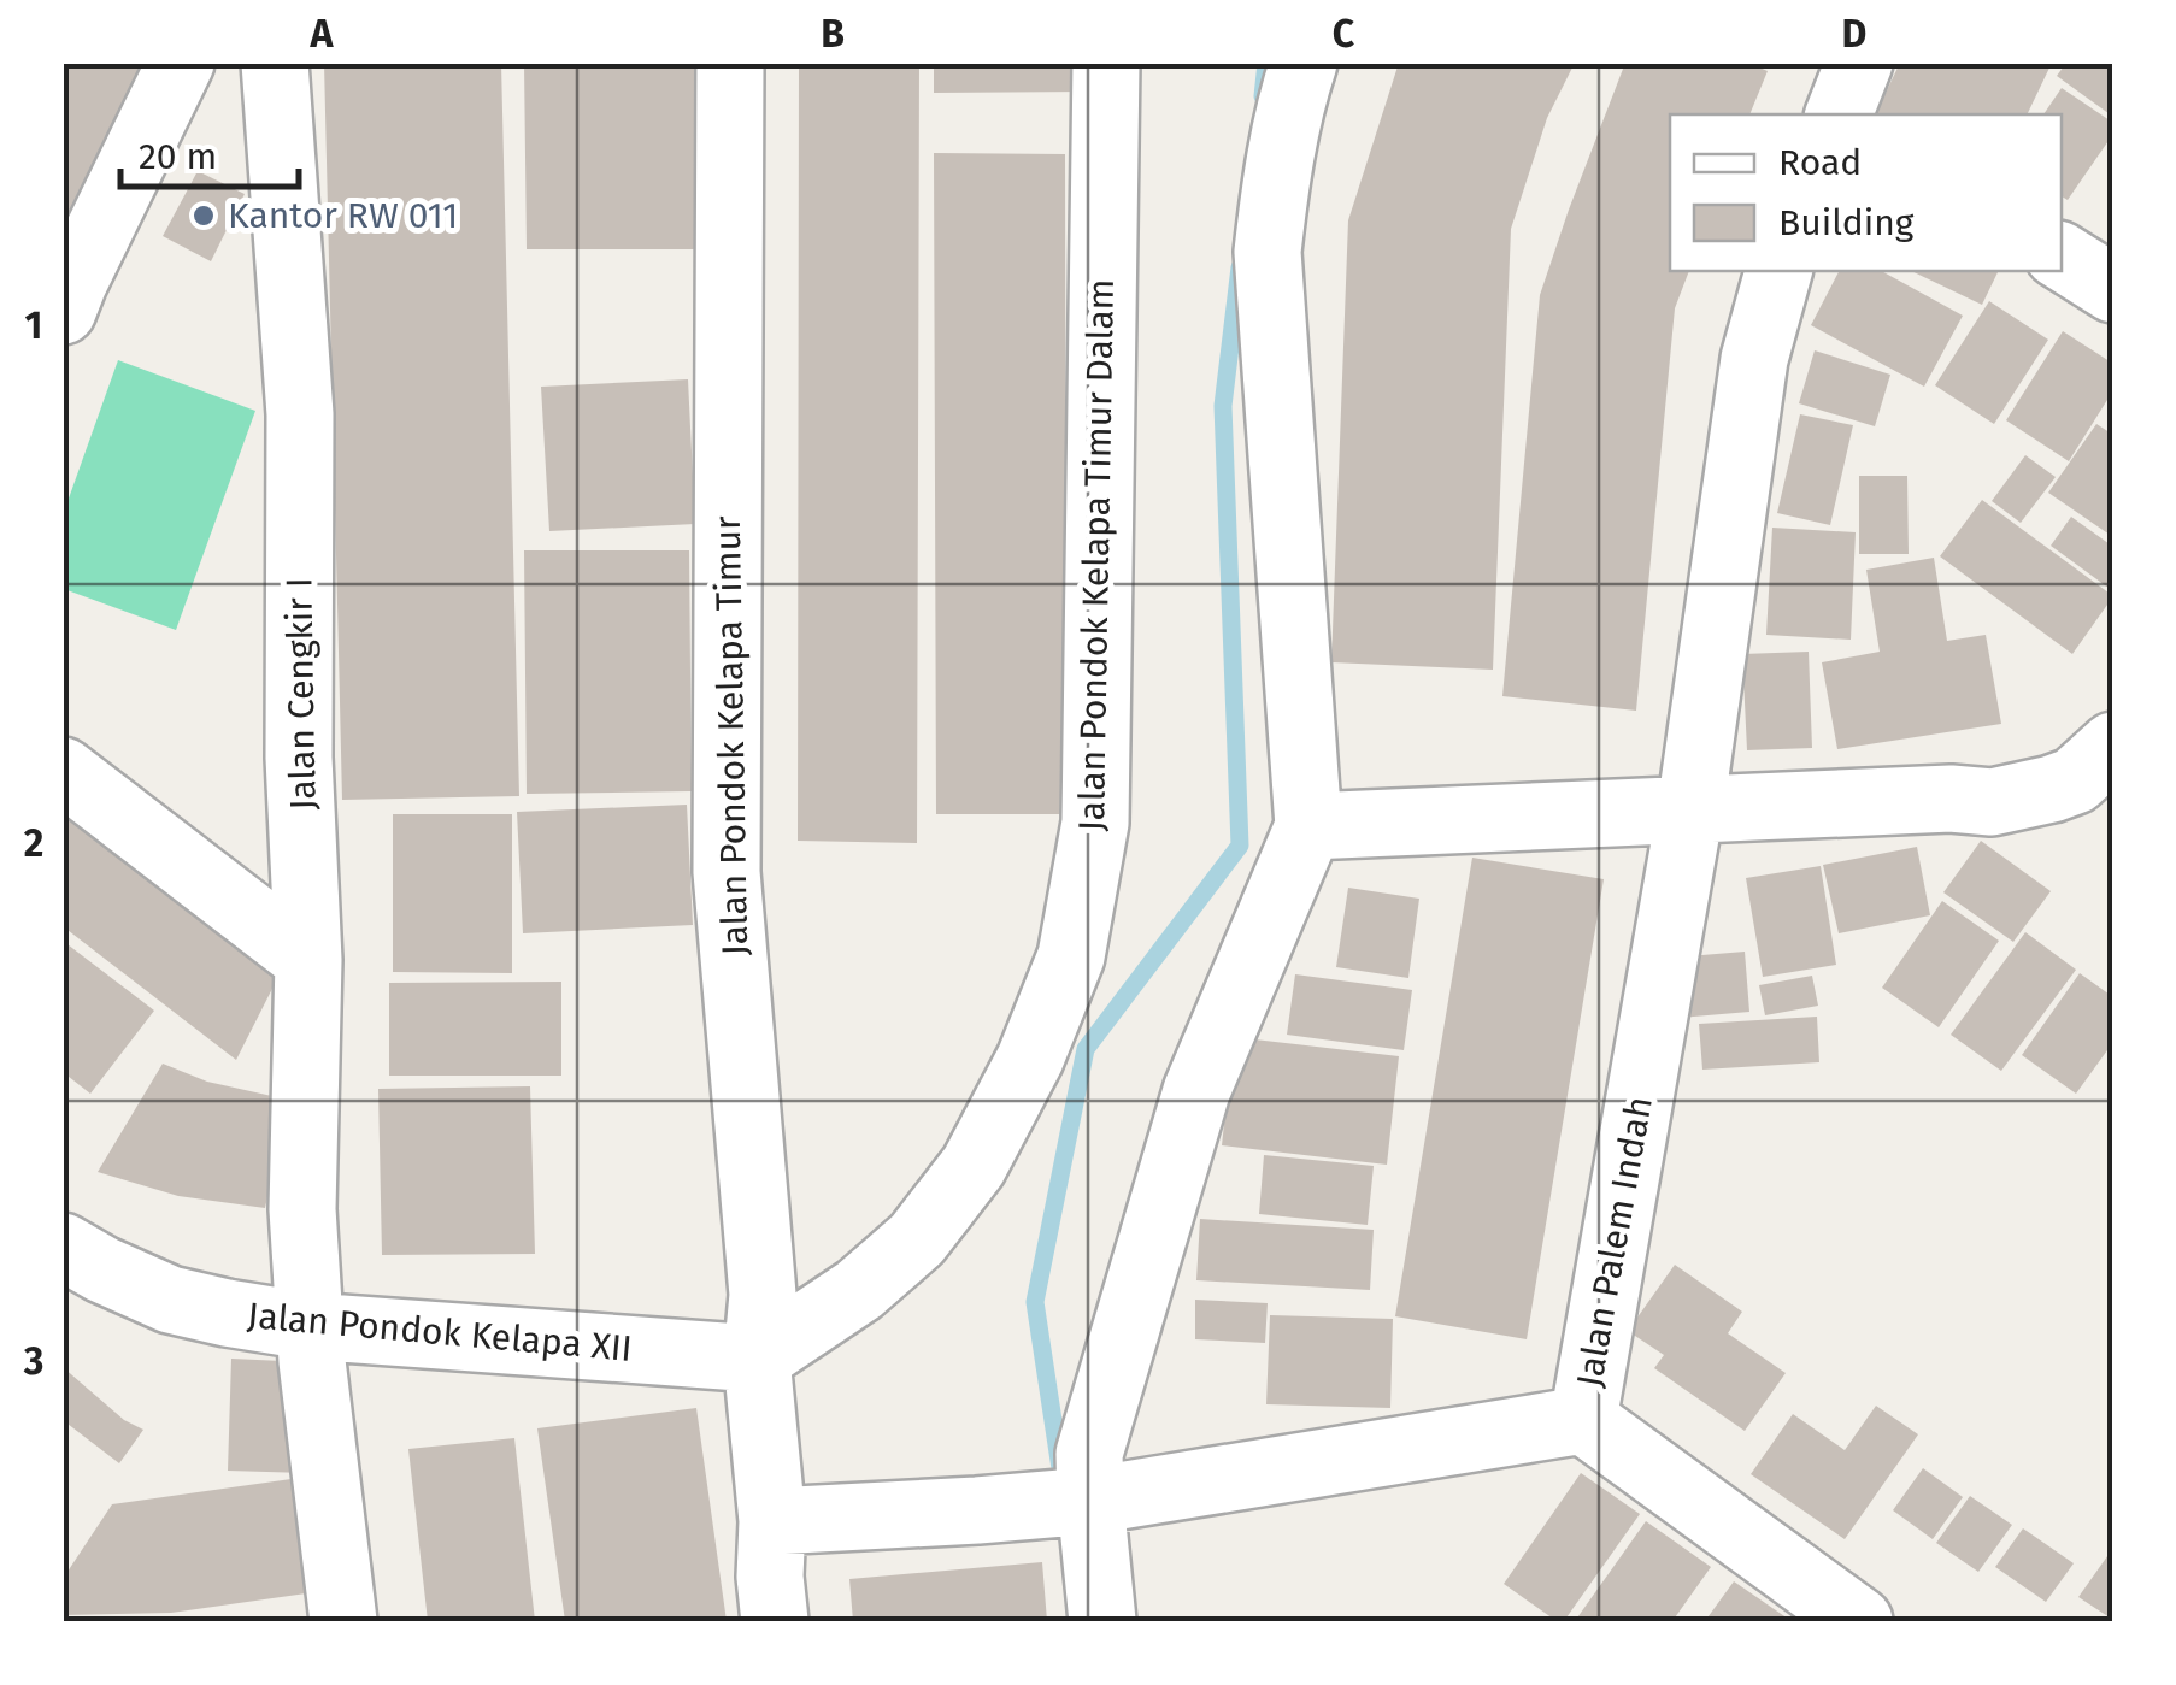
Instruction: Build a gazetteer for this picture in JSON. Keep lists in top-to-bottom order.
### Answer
{
  "streets": {
    "street": [
      "Jalan Pondok Kelapa Timur Dalam",
      "Jalan Cengkir I",
      "Jalan Pondok Kelapa Timur",
      "Jalan Palem Indah",
      "Jalan Pondok Kelapa XII"
    ]
  },
  "crossings": [
    ["Jalan Pondok Kelapa Timur Dalam", "Jalan Pondok Kelapa Timur"],
    ["Jalan Pondok Kelapa Timur Dalam", "Jalan Pondok Kelapa XII"],
    ["Jalan Cengkir I", "Jalan Pondok Kelapa XII"],
    ["Jalan Pondok Kelapa Timur", "Jalan Palem Indah"],
    ["Jalan Pondok Kelapa Timur", "Jalan Pondok Kelapa XII"]
  ],
  "places": ["Kantor RW 011"],
  "legend": ["Road", "Building"],
  "scale_bar": "20 m",
  "grid": {
    "columns": [
      "A",
      "B",
      "C",
      "D"
    ],
    "rows": ["1", "2", "3"]
  }
}
